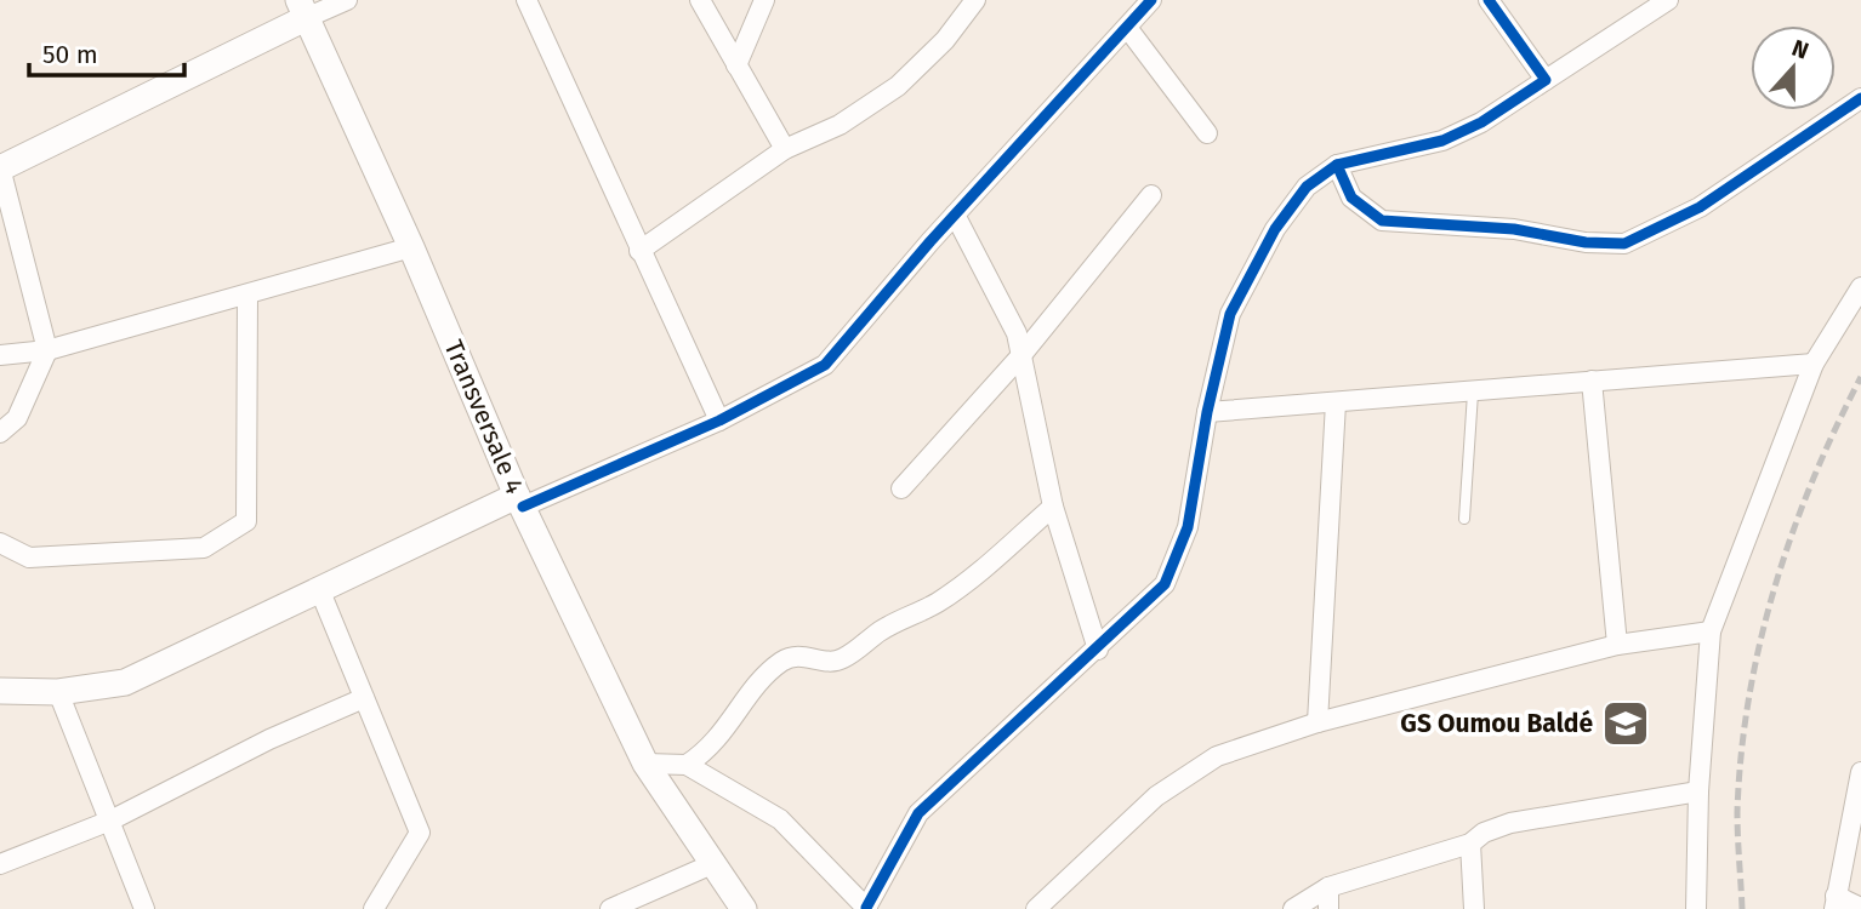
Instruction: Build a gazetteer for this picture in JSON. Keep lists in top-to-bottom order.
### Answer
{
  "streets": {
    "main road": ["Transversale 4"]
  },
  "places": {
    "school or university": ["GS Oumou Baldé"]
  },
  "scale_bar": "50 m",
  "north": "top"
}
